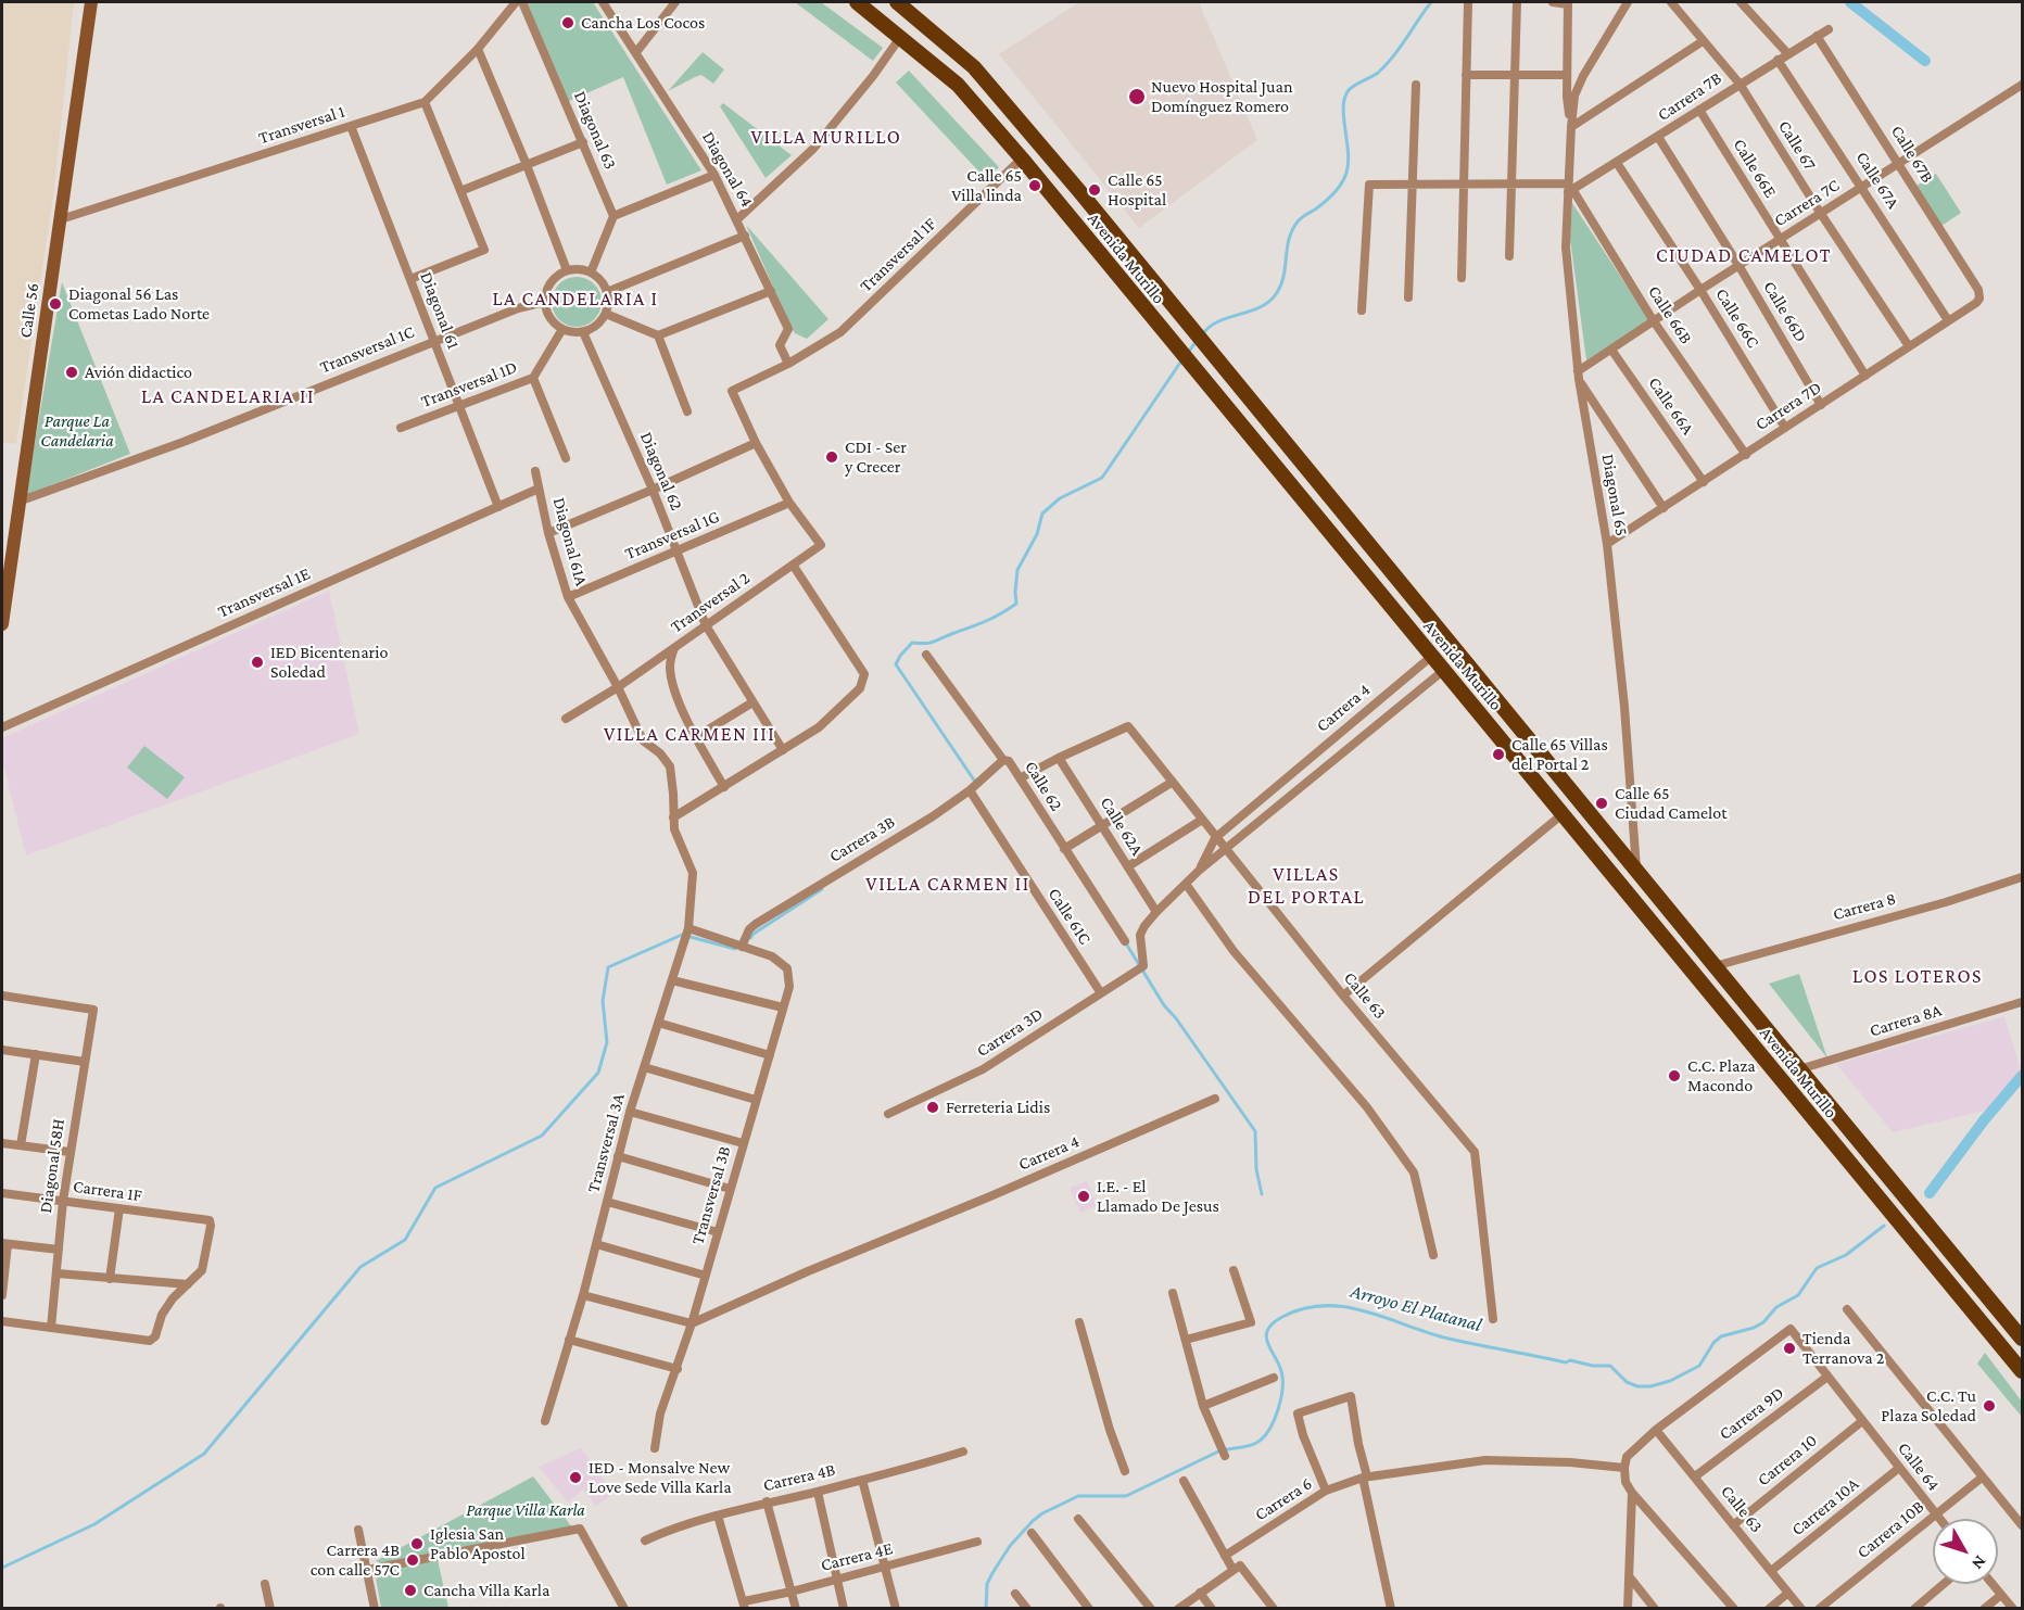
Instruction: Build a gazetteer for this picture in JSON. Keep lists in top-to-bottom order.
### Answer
{
  "streets": {
    "main road": ["Avenida Murillo", "Calle 56"],
    "street": [
      "Carrera 7B",
      "Transversal 1",
      "Diagonal 63",
      "Calle 67",
      "Calle 67B",
      "Calle 66E",
      "Diagonal 64",
      "Calle 67A",
      "Carrera 7C",
      "Transversal 1F",
      "Diagonal 61",
      "Calle 66D",
      "Calle 66B",
      "Calle 66C",
      "Transversal 1C",
      "Transversal 1D",
      "Calle 66A",
      "Carrera 7D",
      "Diagonal 62",
      "Diagonal 65",
      "Transversal 1G",
      "Diagonal 61A",
      "Transversal 1E",
      "Transversal 2",
      "Carrera 4",
      "Calle 62",
      "Calle 62A",
      "Carrera 3B",
      "Carrera 8",
      "Calle 61C",
      "Calle 63",
      "Carrera 8A",
      "Carrera 3D",
      "Transversal 3A",
      "Diagonal 58H",
      "Carrera 1F",
      "Transversal 3B",
      "Carrera 9D",
      "Carrera 10",
      "Calle 64",
      "Carrera 4B",
      "Carrera 6",
      "Carrera 10A",
      "Carrera 10B",
      "Carrera 4E"
    ]
  },
  "crossings": [
    ["Carrera 7B", "Calle 67"],
    ["Carrera 7B", "Calle 67B"],
    ["Carrera 7B", "Calle 66E"],
    ["Carrera 7B", "Calle 67A"],
    ["Carrera 7B", "Calle 66D"],
    ["Carrera 7B", "Calle 66B"],
    ["Carrera 7B", "Calle 66C"],
    ["Carrera 7B", "Diagonal 65"],
    ["Transversal 1", "Calle 56"],
    ["Transversal 1", "Diagonal 61"],
    ["Calle 67", "Carrera 7C"],
    ["Calle 67", "Carrera 7D"],
    ["Calle 67B", "Carrera 7C"],
    ["Calle 67B", "Carrera 7D"],
    ["Calle 66E", "Carrera 7C"],
    ["Calle 66E", "Carrera 7D"],
    ["Diagonal 64", "Transversal 1F"],
    ["Calle 67A", "Carrera 7C"],
    ["Calle 67A", "Carrera 7D"],
    ["Carrera 7C", "Calle 66D"],
    ["Carrera 7C", "Calle 66B"],
    ["Carrera 7C", "Calle 66C"],
    ["Carrera 7C", "Calle 66A"],
    ["Carrera 7C", "Diagonal 65"],
    ["Transversal 1F", "Avenida Murillo"],
    ["Avenida Murillo", "Diagonal 65"],
    ["Avenida Murillo", "Carrera 4"],
    ["Avenida Murillo", "Carrera 8"],
    ["Avenida Murillo", "Carrera 8A"],
    ["Calle 56", "Transversal 1C"],
    ["Diagonal 61", "Transversal 1C"],
    ["Diagonal 61", "Transversal 1D"],
    ["Diagonal 61", "Transversal 1E"],
    ["Calle 66D", "Carrera 7D"],
    ["Calle 66B", "Carrera 7D"],
    ["Calle 66B", "Diagonal 65"],
    ["Calle 66C", "Carrera 7D"],
    ["Transversal 1C", "Transversal 1D"],
    ["Transversal 1C", "Diagonal 62"],
    ["Transversal 1D", "Diagonal 62"],
    ["Calle 66A", "Carrera 7D"],
    ["Carrera 7D", "Diagonal 65"],
    ["Diagonal 62", "Transversal 1G"],
    ["Diagonal 62", "Transversal 2"],
    ["Transversal 1G", "Diagonal 61A"],
    ["Transversal 1G", "Transversal 2"],
    ["Diagonal 61A", "Transversal 1E"],
    ["Diagonal 61A", "Transversal 2"],
    ["Diagonal 61A", "Transversal 3A"],
    ["Carrera 4", "Calle 62A"],
    ["Carrera 4", "Calle 63"],
    ["Carrera 4", "Carrera 3D"],
    ["Carrera 4", "Transversal 3B"],
    ["Calle 62", "Carrera 3B"],
    ["Calle 62A", "Calle 63"],
    ["Carrera 3B", "Calle 61C"],
    ["Carrera 3B", "Transversal 3B"],
    ["Calle 61C", "Carrera 3D"],
    ["Calle 63", "Carrera 9D"],
    ["Calle 63", "Carrera 10"],
    ["Calle 63", "Calle 64"],
    ["Calle 63", "Carrera 10A"],
    ["Diagonal 58H", "Carrera 1F"],
    ["Carrera 9D", "Calle 64"],
    ["Carrera 10", "Calle 64"],
    ["Calle 64", "Carrera 10A"],
    ["Calle 64", "Carrera 10B"]
  ],
  "districts": [
    "VILLA MURILLO",
    "CIUDAD CAMELOT",
    "LA CANDELARIA I",
    "LA CANDELARIA II",
    "VILLA CARMEN III",
    "VILLAS DEL PORTAL",
    "VILLA CARMEN II",
    "LOS LOTEROS"
  ],
  "water": ["Arroyo El Platanal"],
  "parks": ["Parque La Candelaria", "Parque Villa Karla"],
  "places": [
    "Cancha Los Cocos",
    "Nuevo Hospital Juan Domínguez Romero",
    "Calle 65 Villa linda",
    "Calle 65 Hospital",
    "Diagonal 56 Las Cometas Lado Norte",
    "Avión didactico",
    "CDI - Ser y Crecer",
    "IED Bicentenario Soledad",
    "Calle 65 Villas del Portal 2",
    "Calle 65 Ciudad Camelot",
    "C.C. Plaza Macondo",
    "Ferreteria Lidis",
    "I.E. - El Llamado De Jesus",
    "Tienda Terranova 2",
    "C.C. Tu Plaza Soledad",
    "IED - Monsalve New Love Sede Villa Karla",
    "Iglesia San Pablo Apostol",
    "Carrera 4B con calle 57C",
    "Cancha Villa Karla"
  ],
  "north": "bottom right"
}
